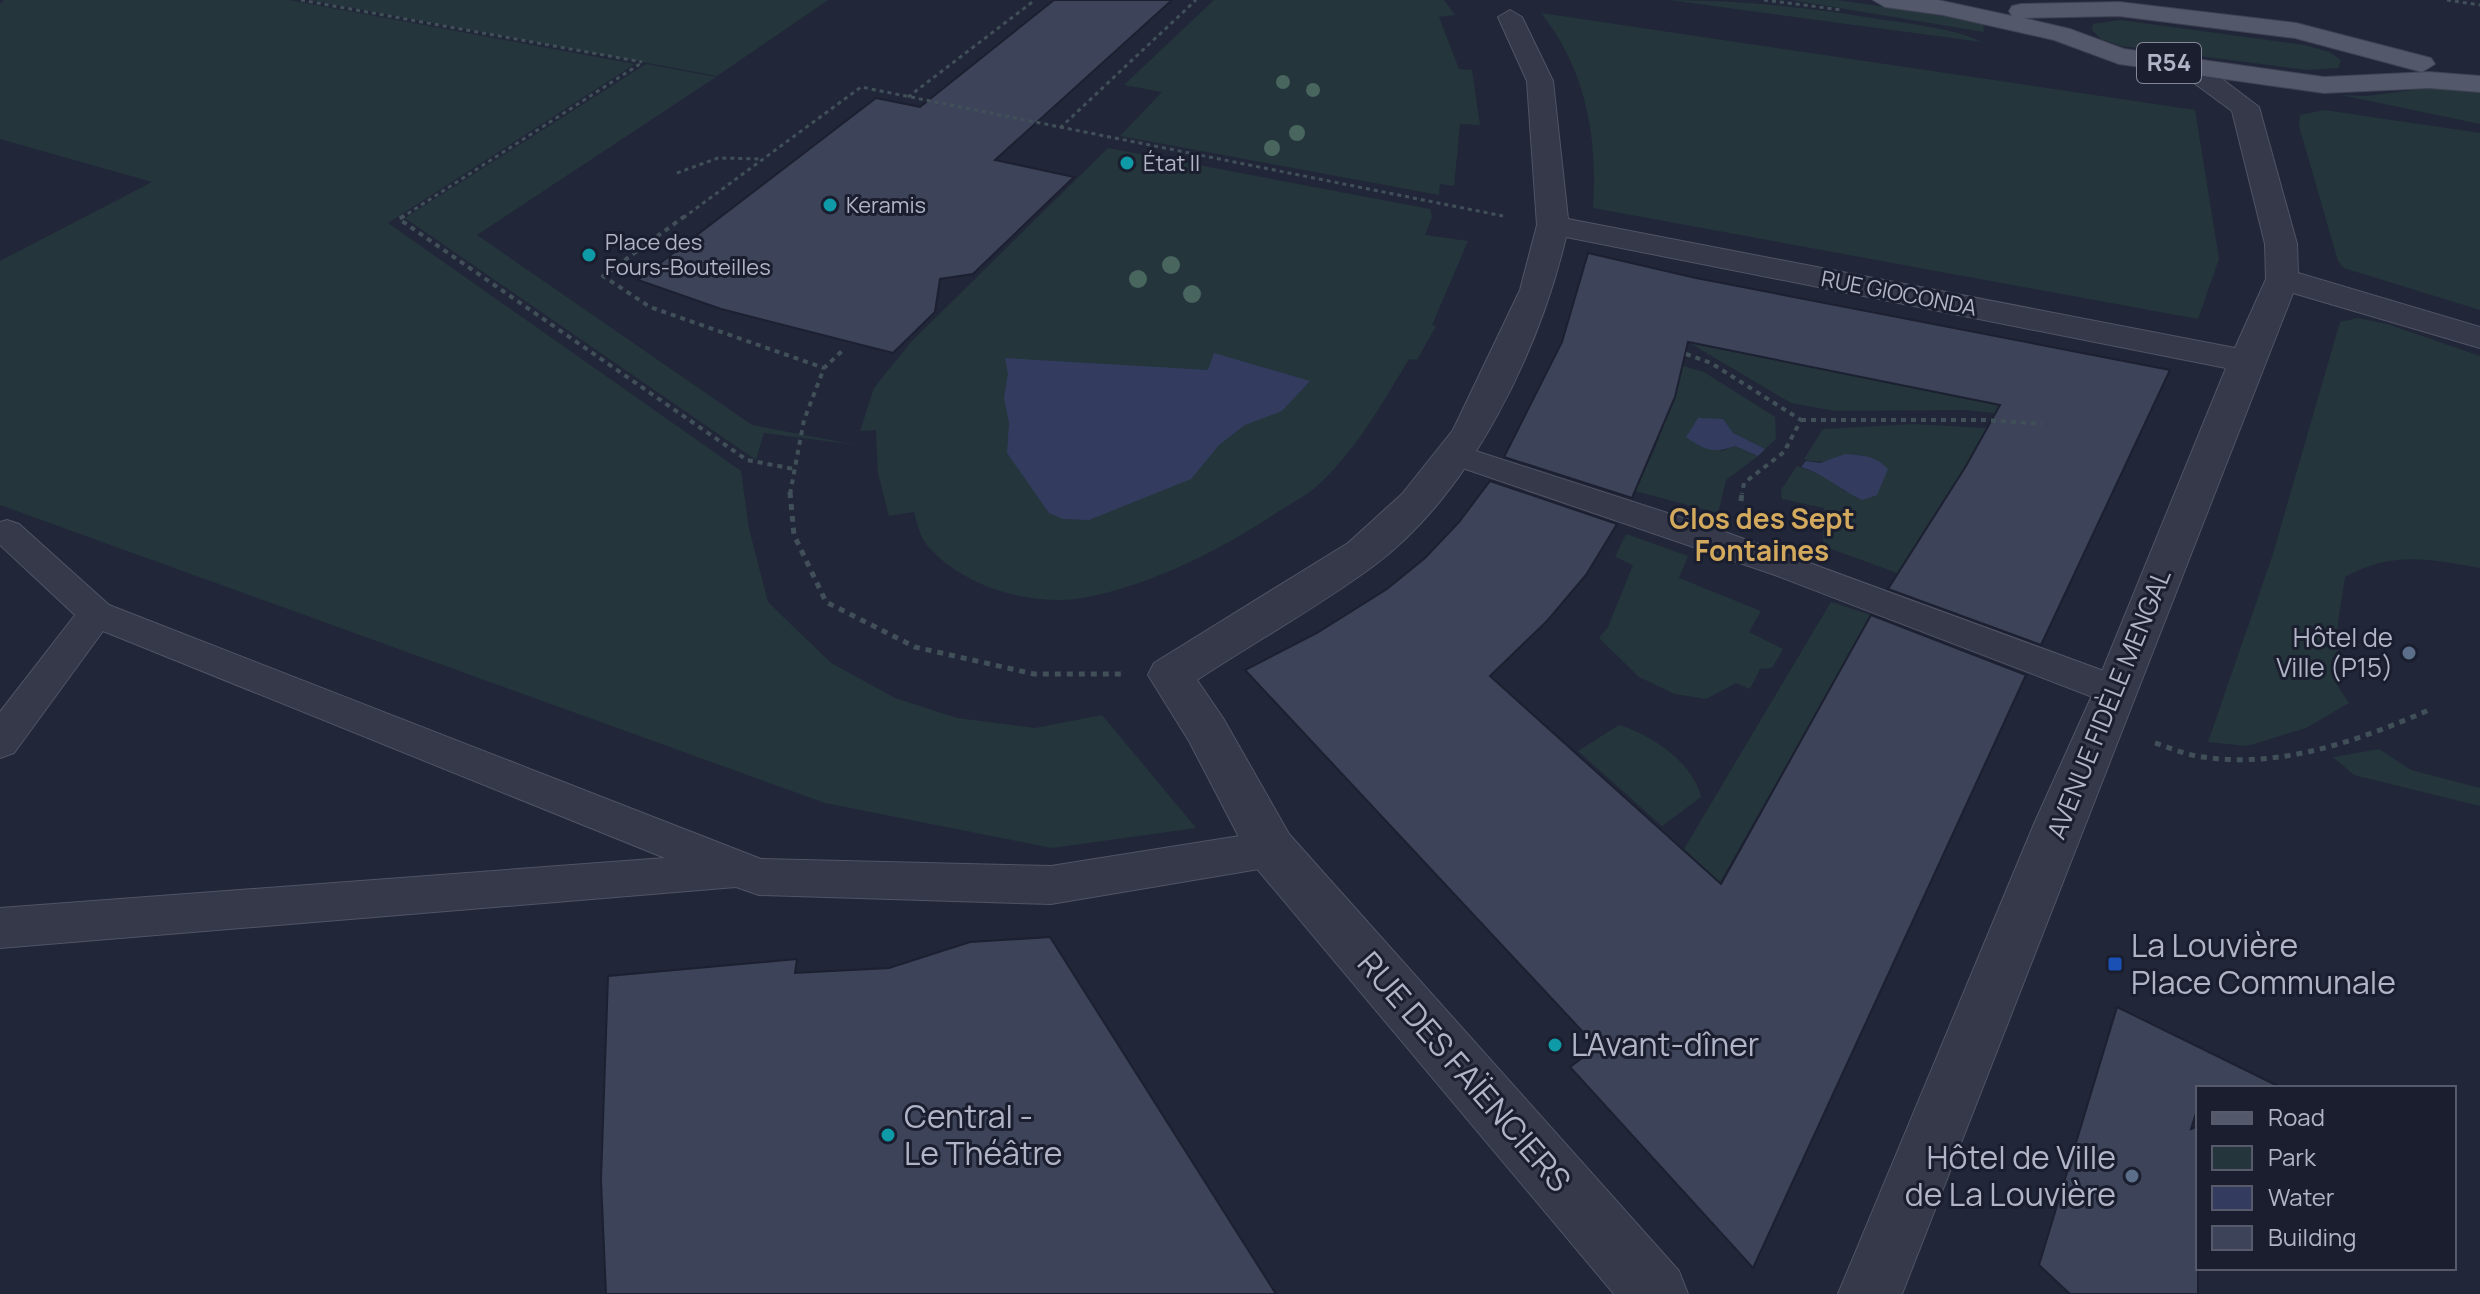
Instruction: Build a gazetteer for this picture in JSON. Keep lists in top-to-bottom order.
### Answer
{
  "streets": {
    "main road": ["R54"],
    "street": ["RUE GIOCONDA", "AVENUE FIDÈLE MENGAL", "RUE DES FAÏENCIERS"]
  },
  "crossings": [
    ["RUE GIOCONDA", "AVENUE FIDÈLE MENGAL"]
  ],
  "districts": ["Clos des Sept Fontaines"],
  "places": {
    "other": [
      "État II",
      "Keramis",
      "Place des Fours-Bouteilles",
      "Hôtel de Ville (P15)",
      "L'Avant-dîner",
      "Central - Le Théâtre",
      "Hôtel de Ville de La Louvière"
    ],
    "transit": ["La Louvière Place Communale"]
  },
  "legend": [
    "Road",
    "Park",
    "Water",
    "Building"
  ]
}
